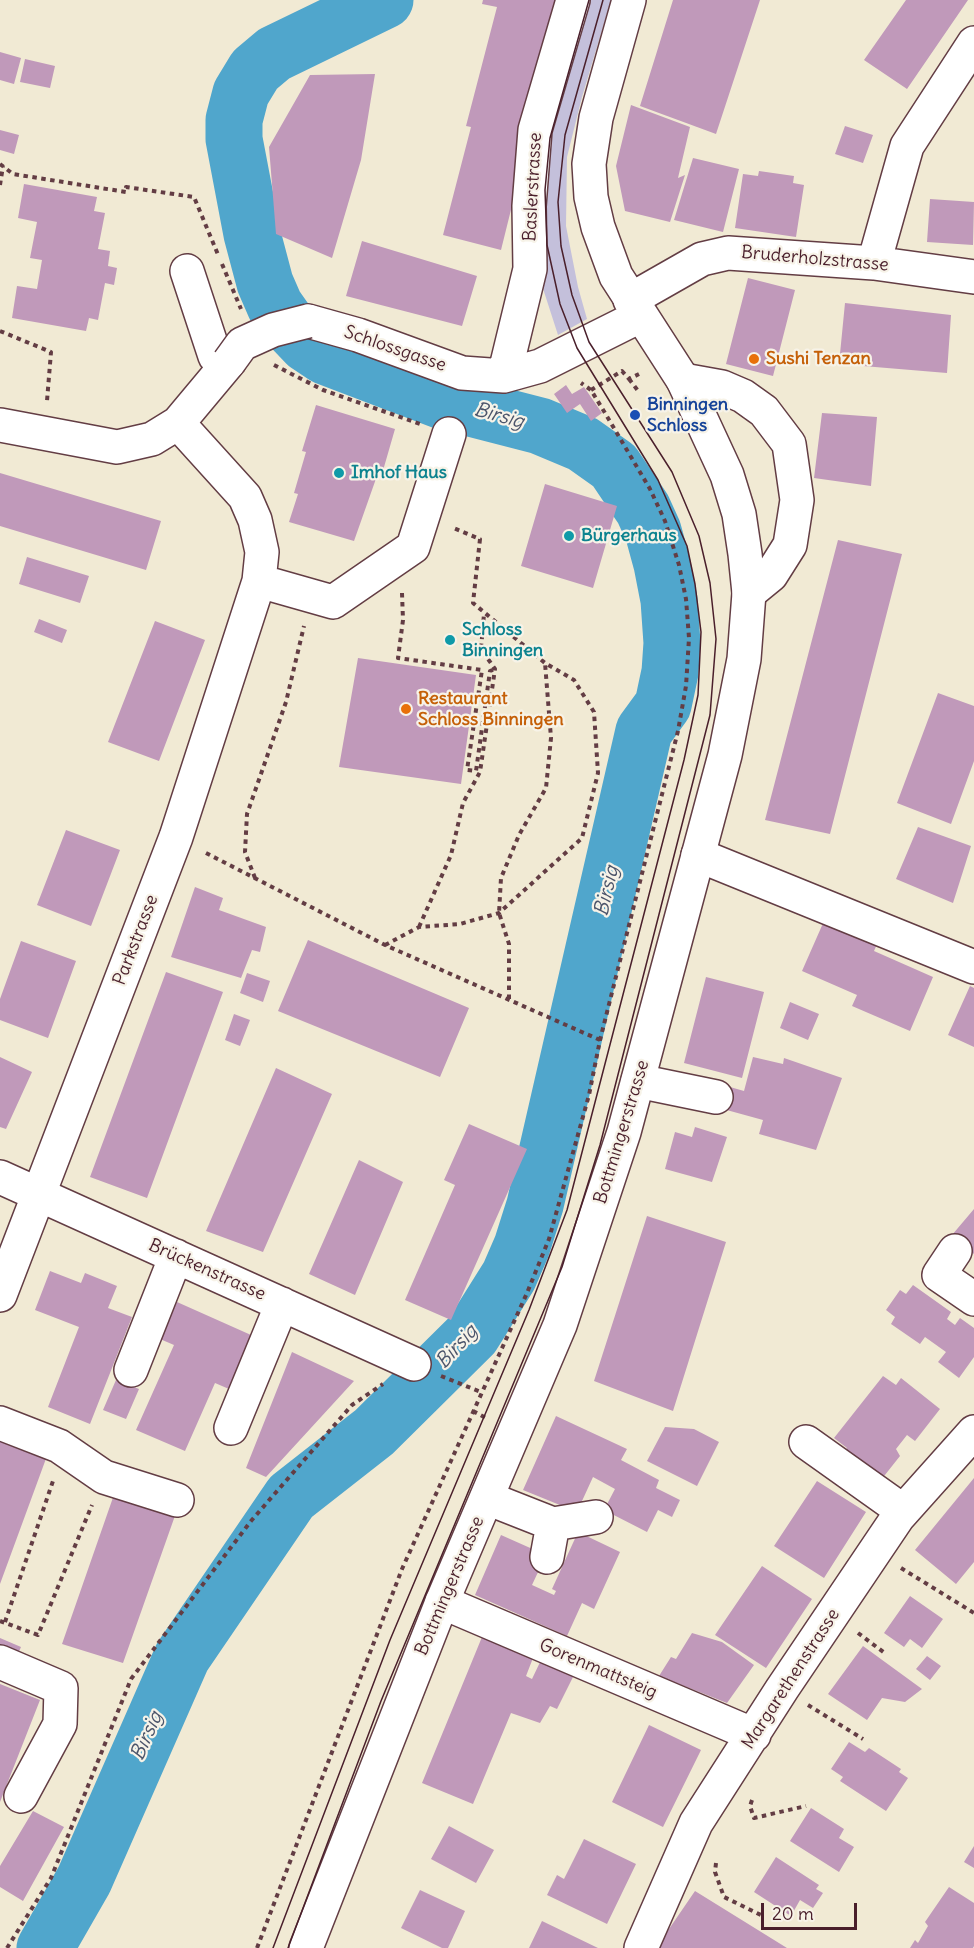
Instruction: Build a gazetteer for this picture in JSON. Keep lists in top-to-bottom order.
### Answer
{
  "streets": {
    "street": [
      "Baslerstrasse",
      "Bruderholzstrasse",
      "Schlossgasse",
      "Parkstrasse",
      "Bottmingerstrasse",
      "Brückenstrasse",
      "Gorenmattsteig",
      "Margarethenstrasse"
    ]
  },
  "crossings": [
    ["Baslerstrasse", "Schlossgasse"],
    ["Bruderholzstrasse", "Schlossgasse"],
    ["Bruderholzstrasse", "Bottmingerstrasse"],
    ["Schlossgasse", "Bottmingerstrasse"],
    ["Parkstrasse", "Brückenstrasse"],
    ["Bottmingerstrasse", "Gorenmattsteig"],
    ["Gorenmattsteig", "Margarethenstrasse"]
  ],
  "water": ["Birsig"],
  "places": [
    "Sushi Tenzan",
    "Binningen Schloss",
    "Imhof Haus",
    "Bürgerhaus",
    "Schloss Binningen",
    "Restaurant Schloss Binningen"
  ],
  "scale_bar": "20 m"
}
